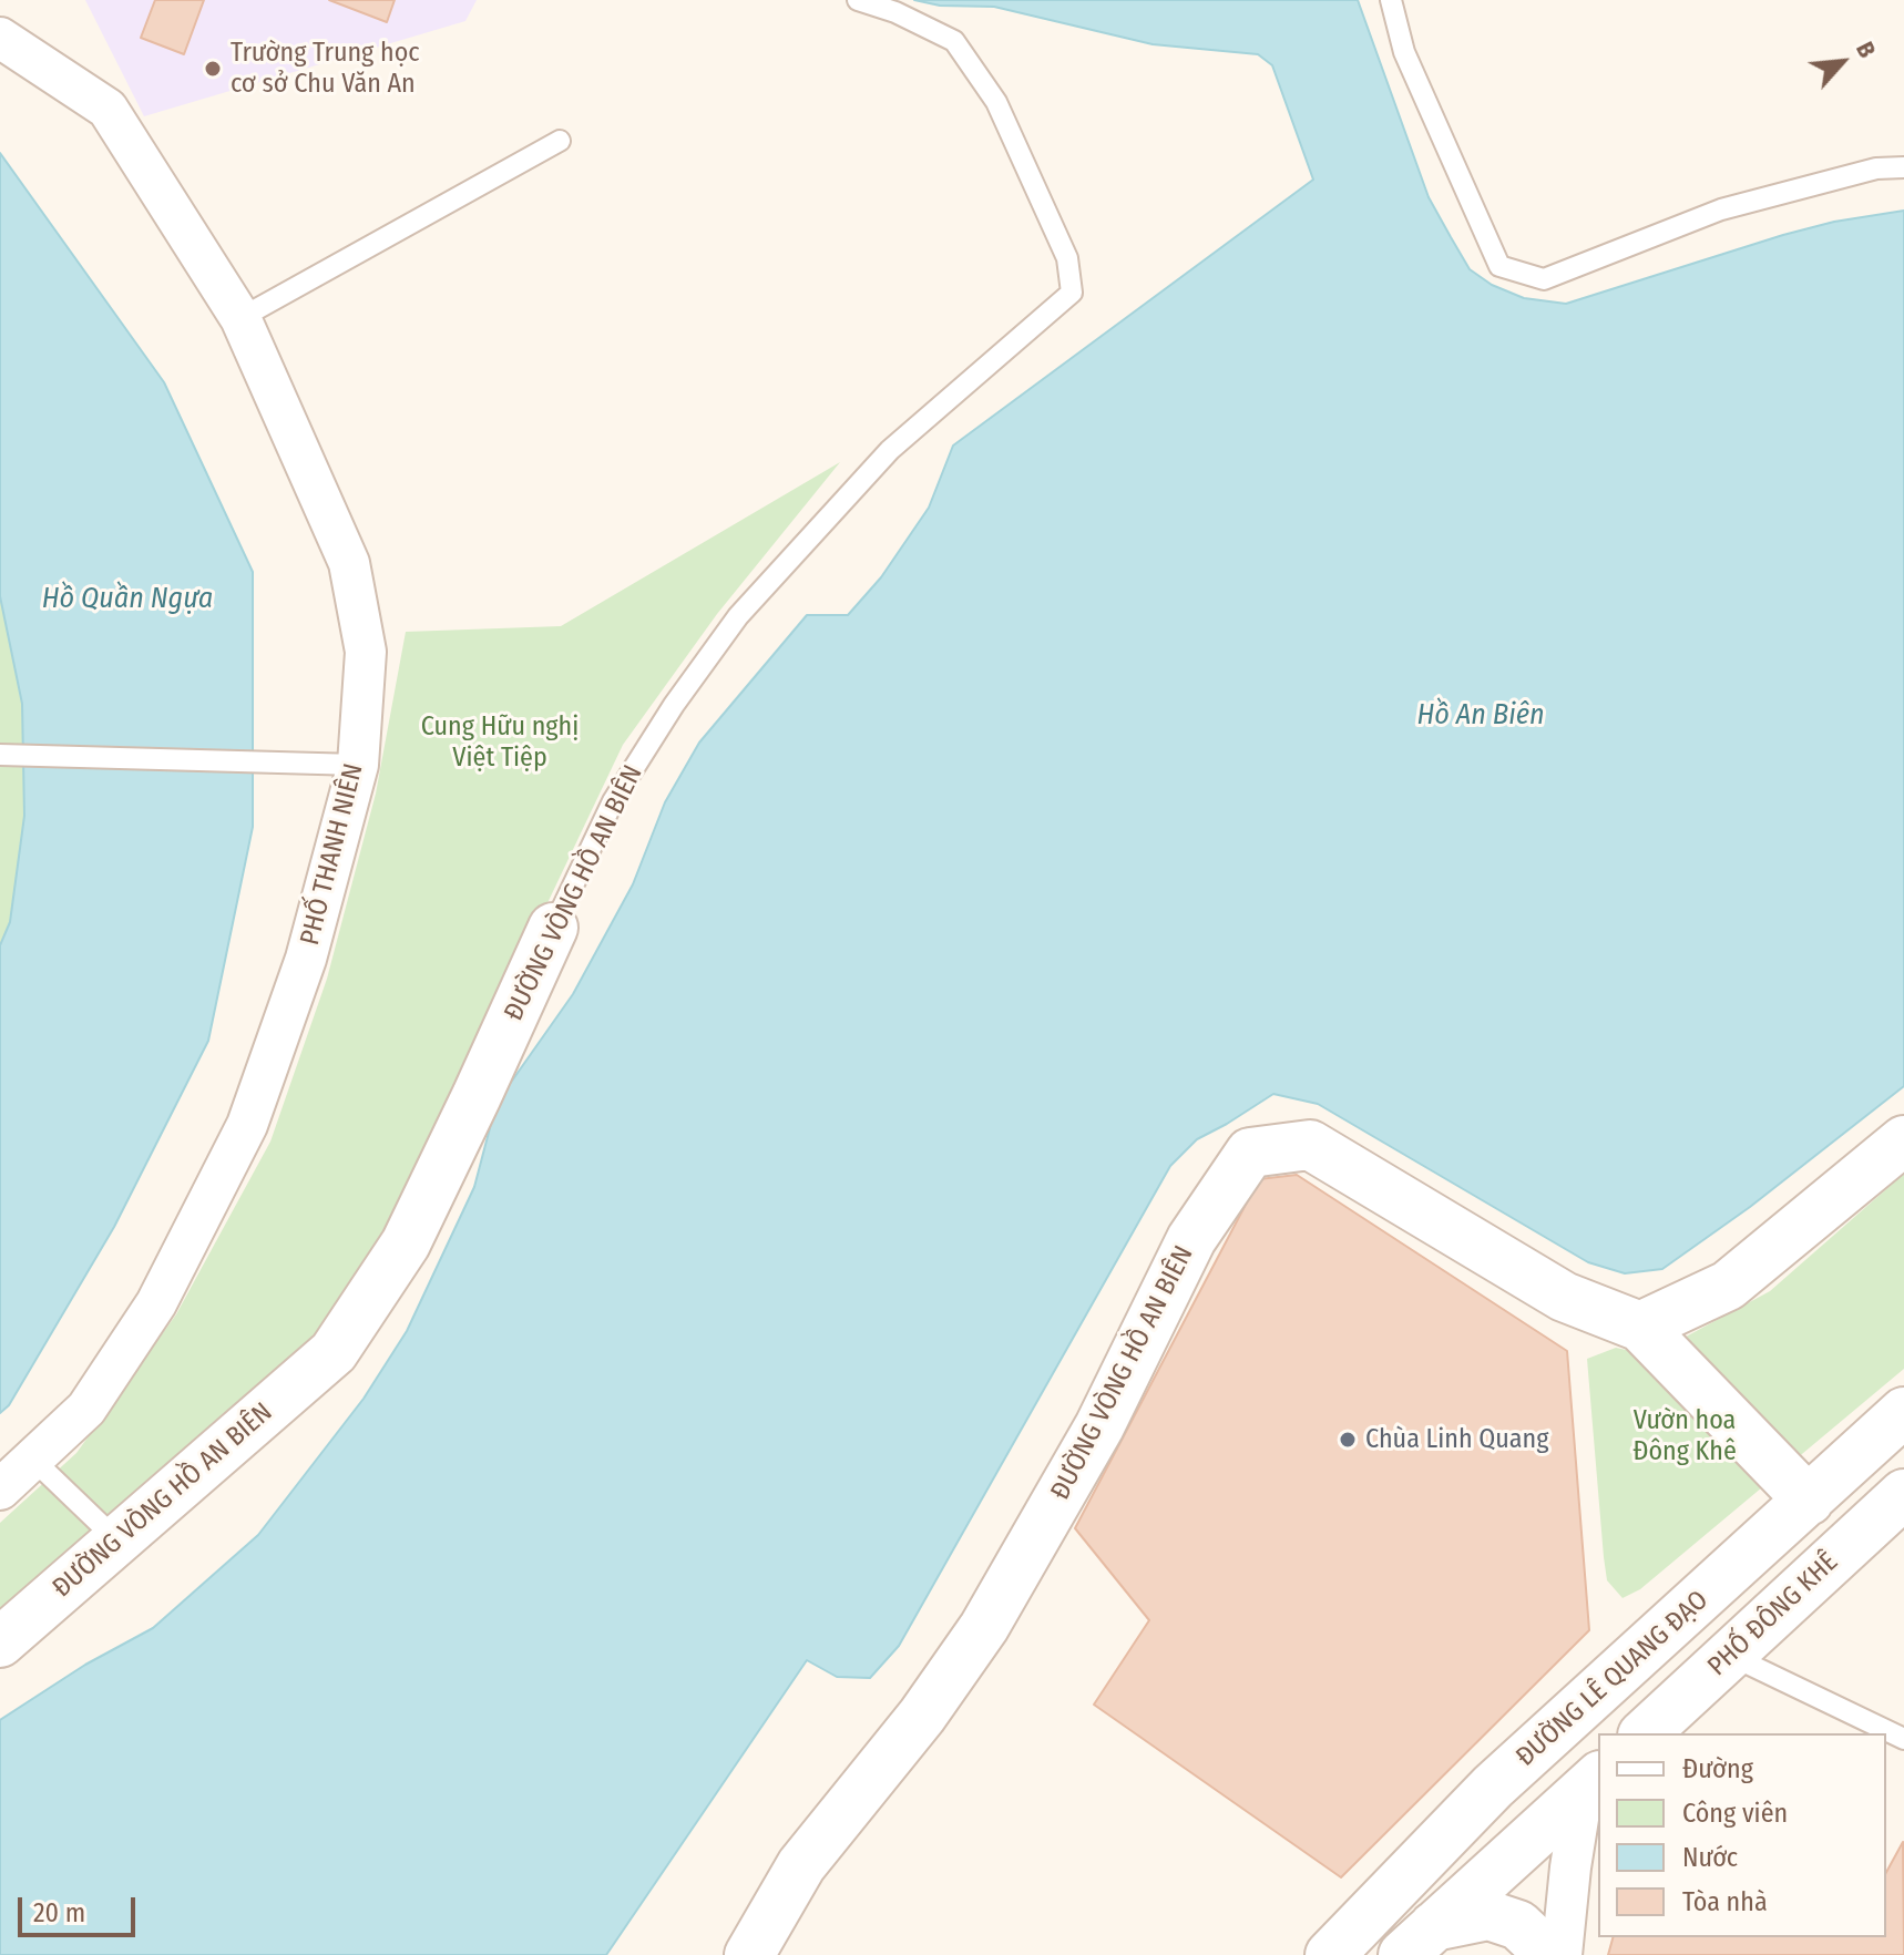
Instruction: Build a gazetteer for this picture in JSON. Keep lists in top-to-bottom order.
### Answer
{
  "streets": {
    "street": [
      "PHỐ THANH NIÊN",
      "ĐƯỜNG VÒNG HỒ AN BIÊN",
      "PHỐ ĐÔNG KHÊ",
      "ĐƯỜNG LÊ QUANG ĐẠO"
    ]
  },
  "crossings": [
    ["ĐƯỜNG VÒNG HỒ AN BIÊN", "ĐƯỜNG LÊ QUANG ĐẠO"]
  ],
  "water": ["Hồ Quần Ngựa", "Hồ An Biên"],
  "parks": ["Cung Hữu nghị Việt Tiệp", "Vườn hoa Đông Khê"],
  "places": ["Trường Trung học cơ sở Chu Văn An", "Chùa Linh Quang"],
  "legend": [
    "Đường",
    "Công viên",
    "Nước",
    "Tòa nhà"
  ],
  "scale_bar": "20 m",
  "north": "top right"
}
